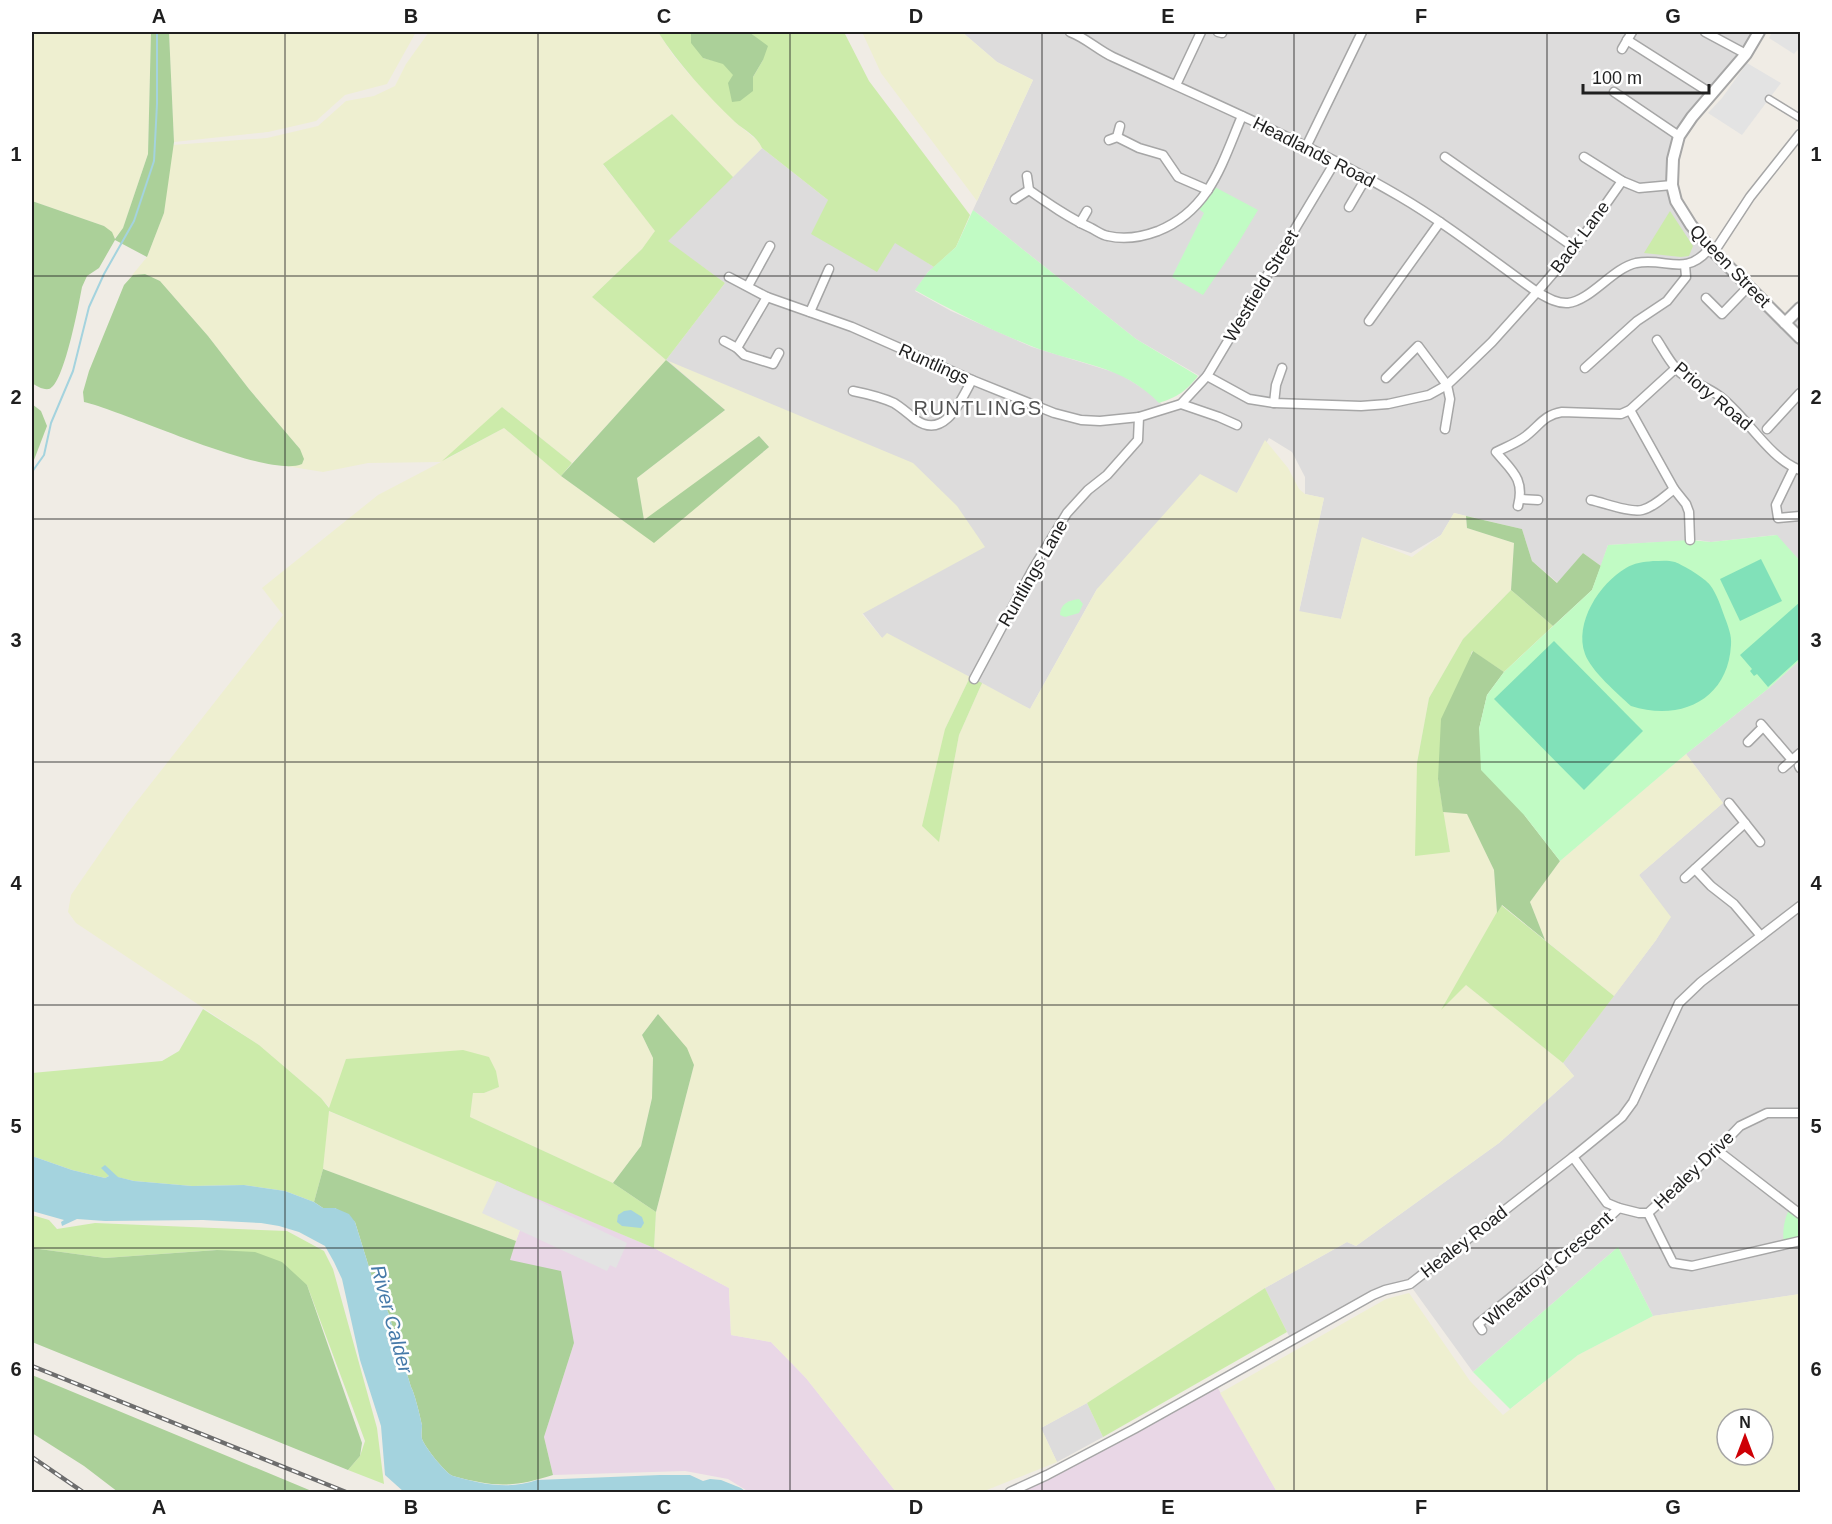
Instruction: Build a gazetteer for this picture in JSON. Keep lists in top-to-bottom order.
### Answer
{
  "streets": {
    "street": [
      "Headlands Road",
      "Back Lane",
      "Queen Street",
      "Westfield Street",
      "Runtlings",
      "Priory Road",
      "Runtlings Lane",
      "Healey Drive",
      "Healey Road",
      "Wheatroyd Crescent"
    ]
  },
  "crossings": [
    ["Headlands Road", "Back Lane"],
    ["Headlands Road", "Westfield Street"],
    ["Back Lane", "Westfield Street"],
    ["Westfield Street", "Runtlings"],
    ["Runtlings", "Runtlings Lane"],
    ["Healey Drive", "Wheatroyd Crescent"]
  ],
  "districts": ["RUNTLINGS"],
  "water": ["River Calder"],
  "scale_bar": "100 m",
  "north": "top",
  "grid": {
    "columns": [
      "A",
      "B",
      "C",
      "D",
      "E",
      "F",
      "G"
    ],
    "rows": [
      "1",
      "2",
      "3",
      "4",
      "5",
      "6"
    ]
  }
}
